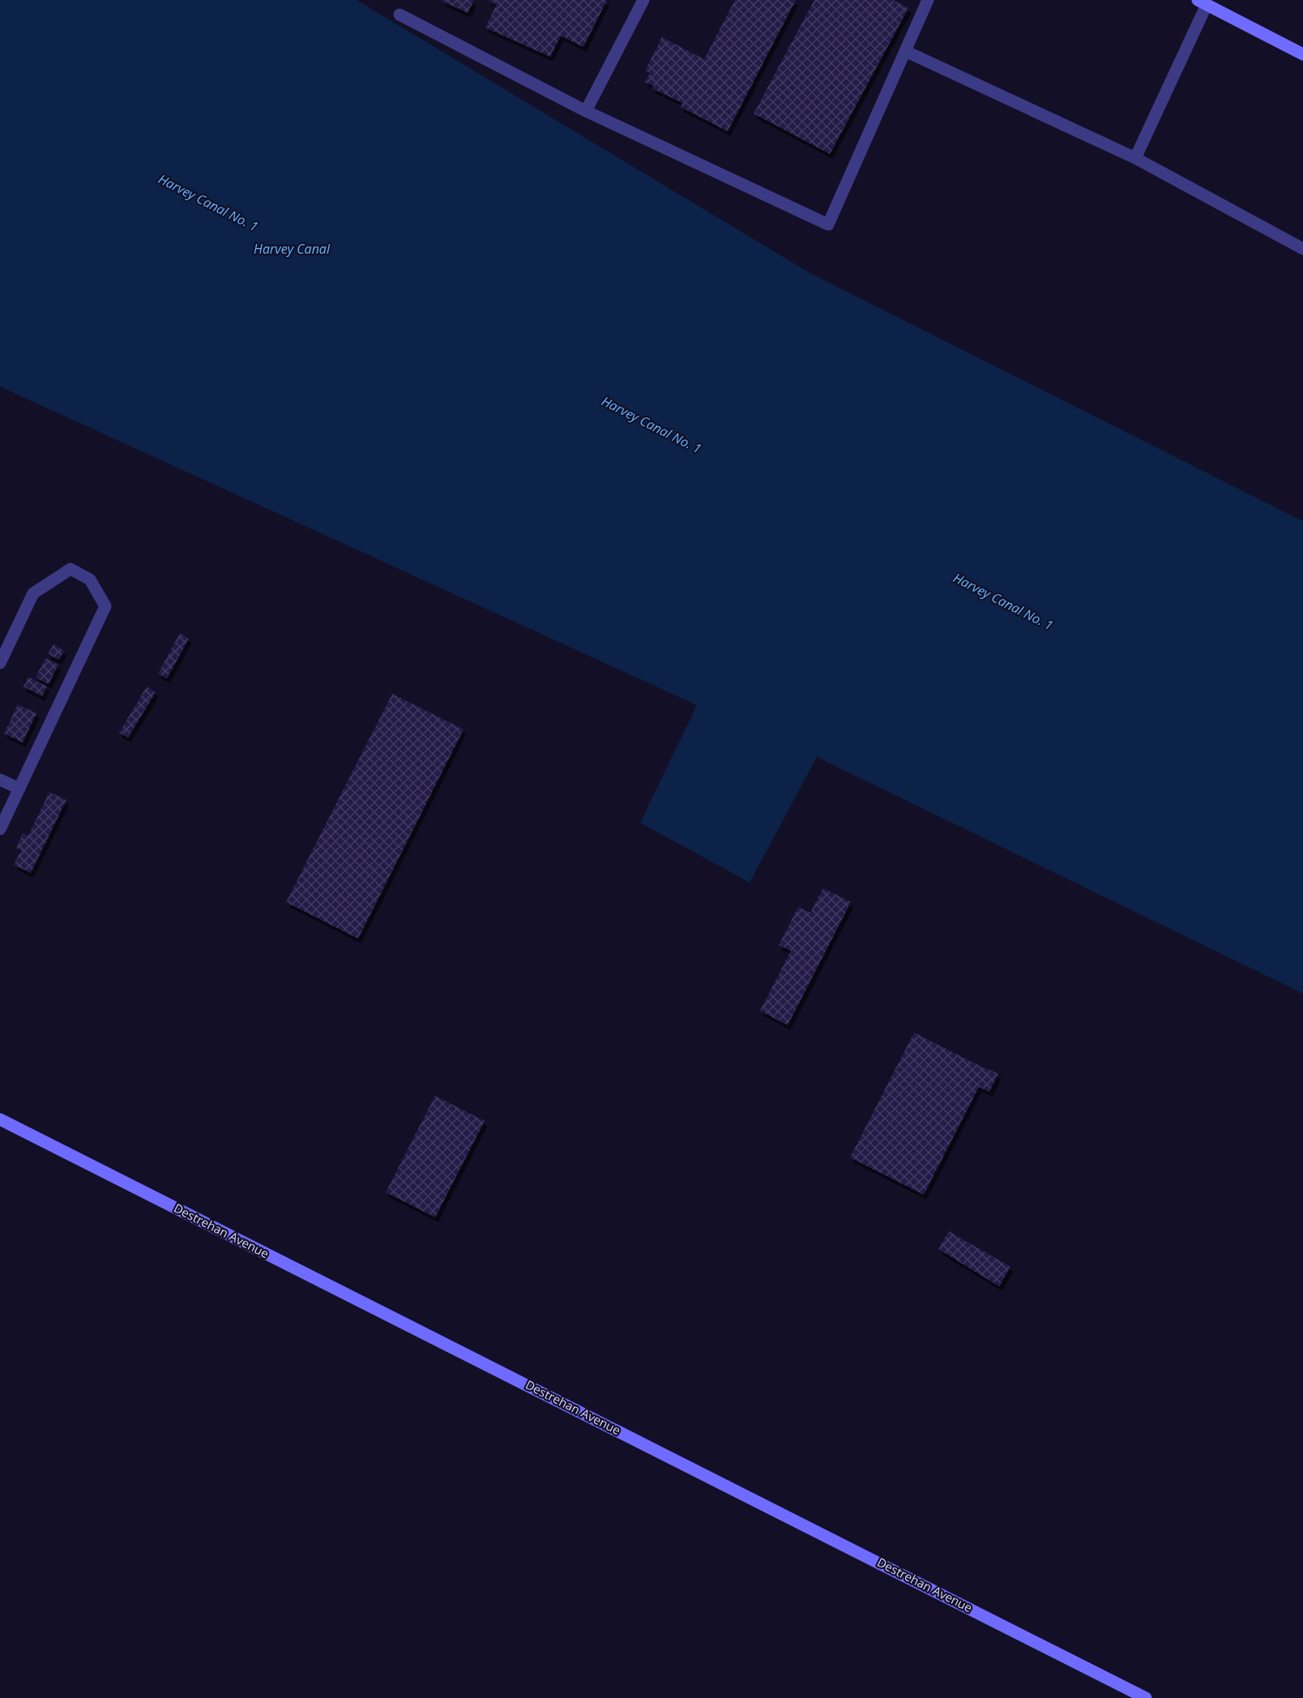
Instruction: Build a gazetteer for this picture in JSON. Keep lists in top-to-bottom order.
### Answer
{
  "streets": {
    "main road": ["Destrehan Avenue"]
  },
  "water": ["Harvey Canal No. 1", "Harvey Canal"]
}
